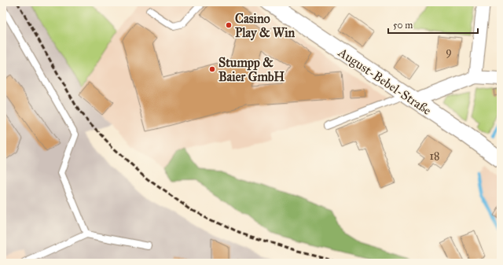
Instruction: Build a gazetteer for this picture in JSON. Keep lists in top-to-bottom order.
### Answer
{
  "streets": {
    "street": ["August-Bebel-Straße"]
  },
  "places": ["Casino Play & Win", "Stumpp & Baier GmbH"],
  "house_numbers": ["9", "18"],
  "scale_bar": "50 m"
}
